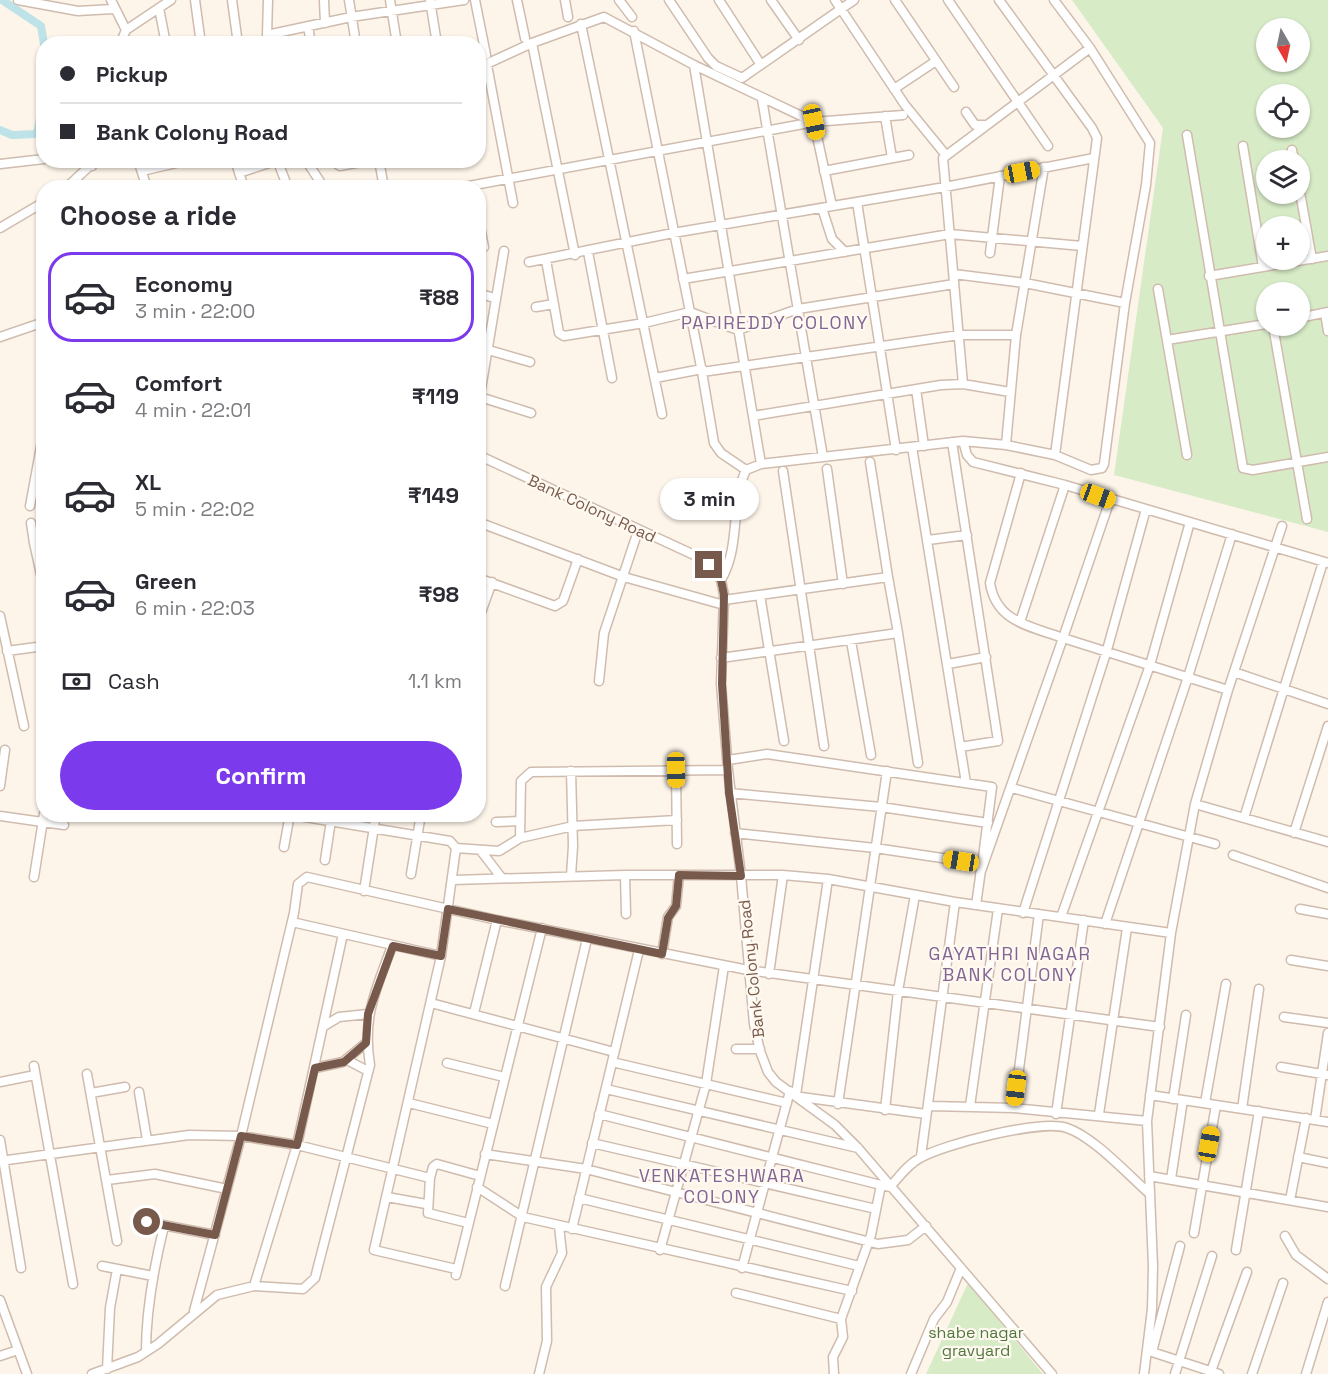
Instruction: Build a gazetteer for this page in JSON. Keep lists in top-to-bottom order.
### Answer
{
  "streets": {
    "street": ["Bank Colony Road"]
  },
  "districts": ["PAPIREDDY COLONY", "GAYATHRI NAGAR BANK COLONY", "VENKATESHWARA COLONY"],
  "parks": ["shabe nagar gravyard"],
  "north": "bottom",
  "page": {
    "map_buttons": ["+", "−"],
    "banner": ["Pickup", "Bank Colony Road"],
    "heading": "Choose a ride",
    "list": [
      {
        "name": "Economy",
        "note": "3 min · 22:00",
        "value": "₹88"
      },
      {
        "name": "Comfort",
        "note": "4 min · 22:01",
        "value": "₹119"
      },
      {
        "name": "XL",
        "note": "5 min · 22:02",
        "value": "₹149"
      },
      {
        "name": "Green",
        "note": "6 min · 22:03",
        "value": "₹98"
      }
    ],
    "bubble": "3 min",
    "pay": ["Cash", "1.1 km"],
    "buttons": "Confirm"
  }
}
